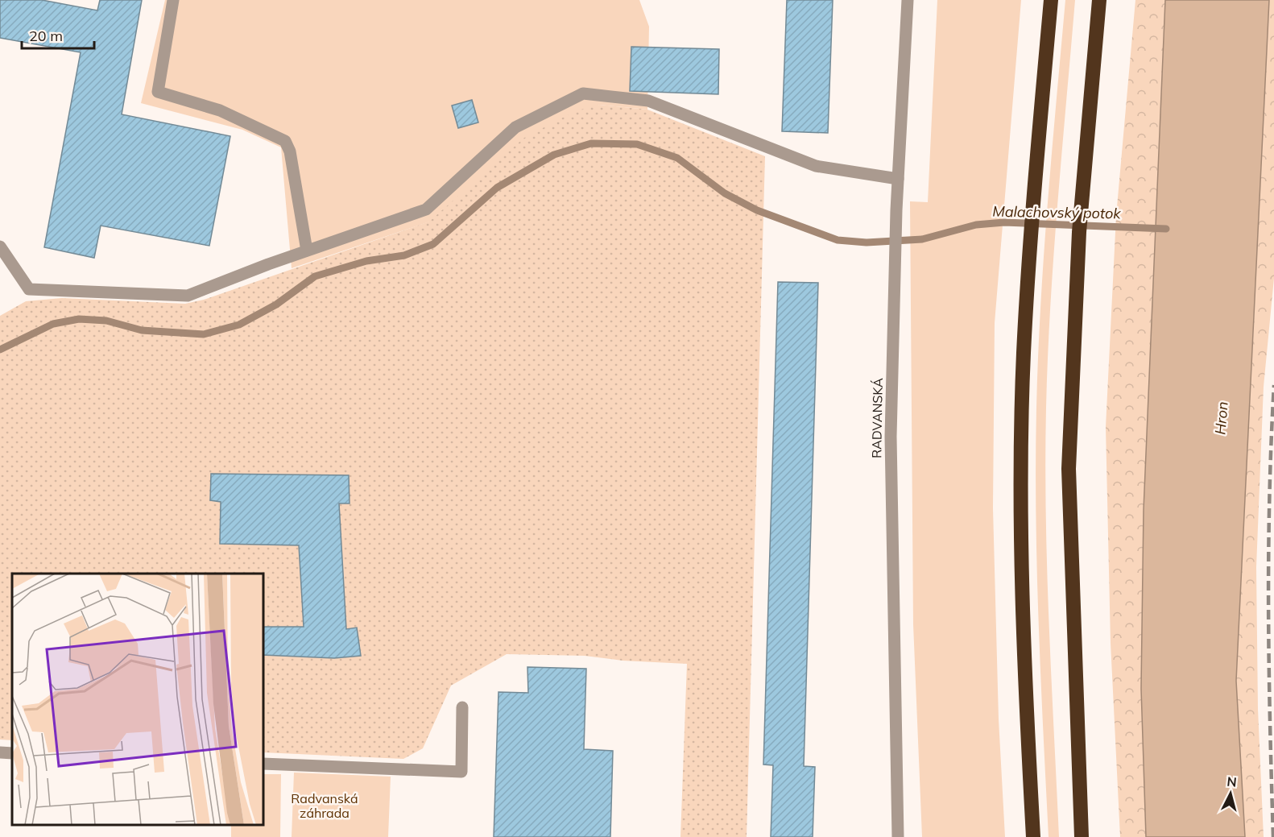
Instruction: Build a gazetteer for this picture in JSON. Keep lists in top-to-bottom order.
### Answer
{
  "streets": {
    "street": ["RADVANSKÁ"]
  },
  "water": ["Malachovský potok", "Hron"],
  "parks": ["Radvanská záhrada"],
  "scale_bar": "20 m",
  "north": "top"
}
